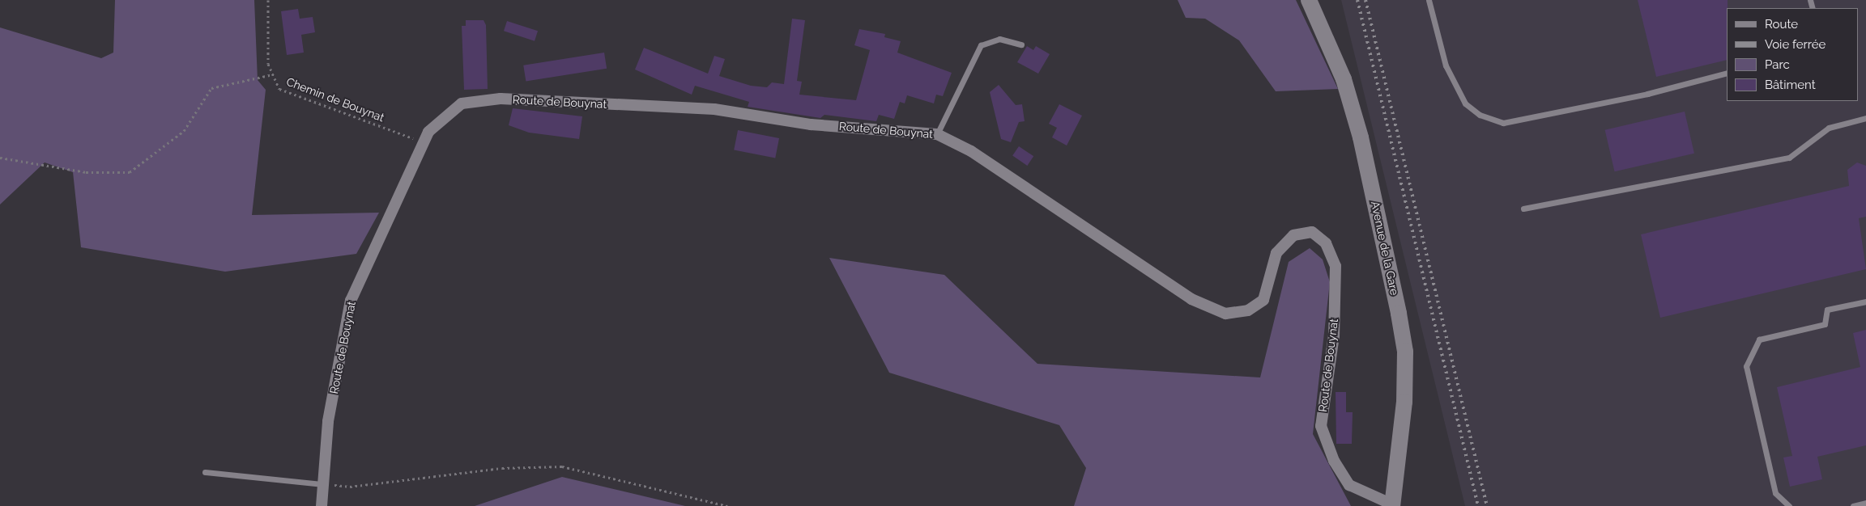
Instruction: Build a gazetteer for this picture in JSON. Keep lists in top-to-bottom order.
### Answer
{
  "streets": {
    "street": ["Route de Bouynat", "Avenue de la Gare"],
    "path": ["Chemin de Bouynat"]
  },
  "crossings": [
    ["Chemin de Bouynat", "Route de Bouynat"],
    ["Route de Bouynat", "Avenue de la Gare"]
  ],
  "legend": [
    "Route",
    "Voie ferrée",
    "Parc",
    "Bâtiment"
  ]
}
